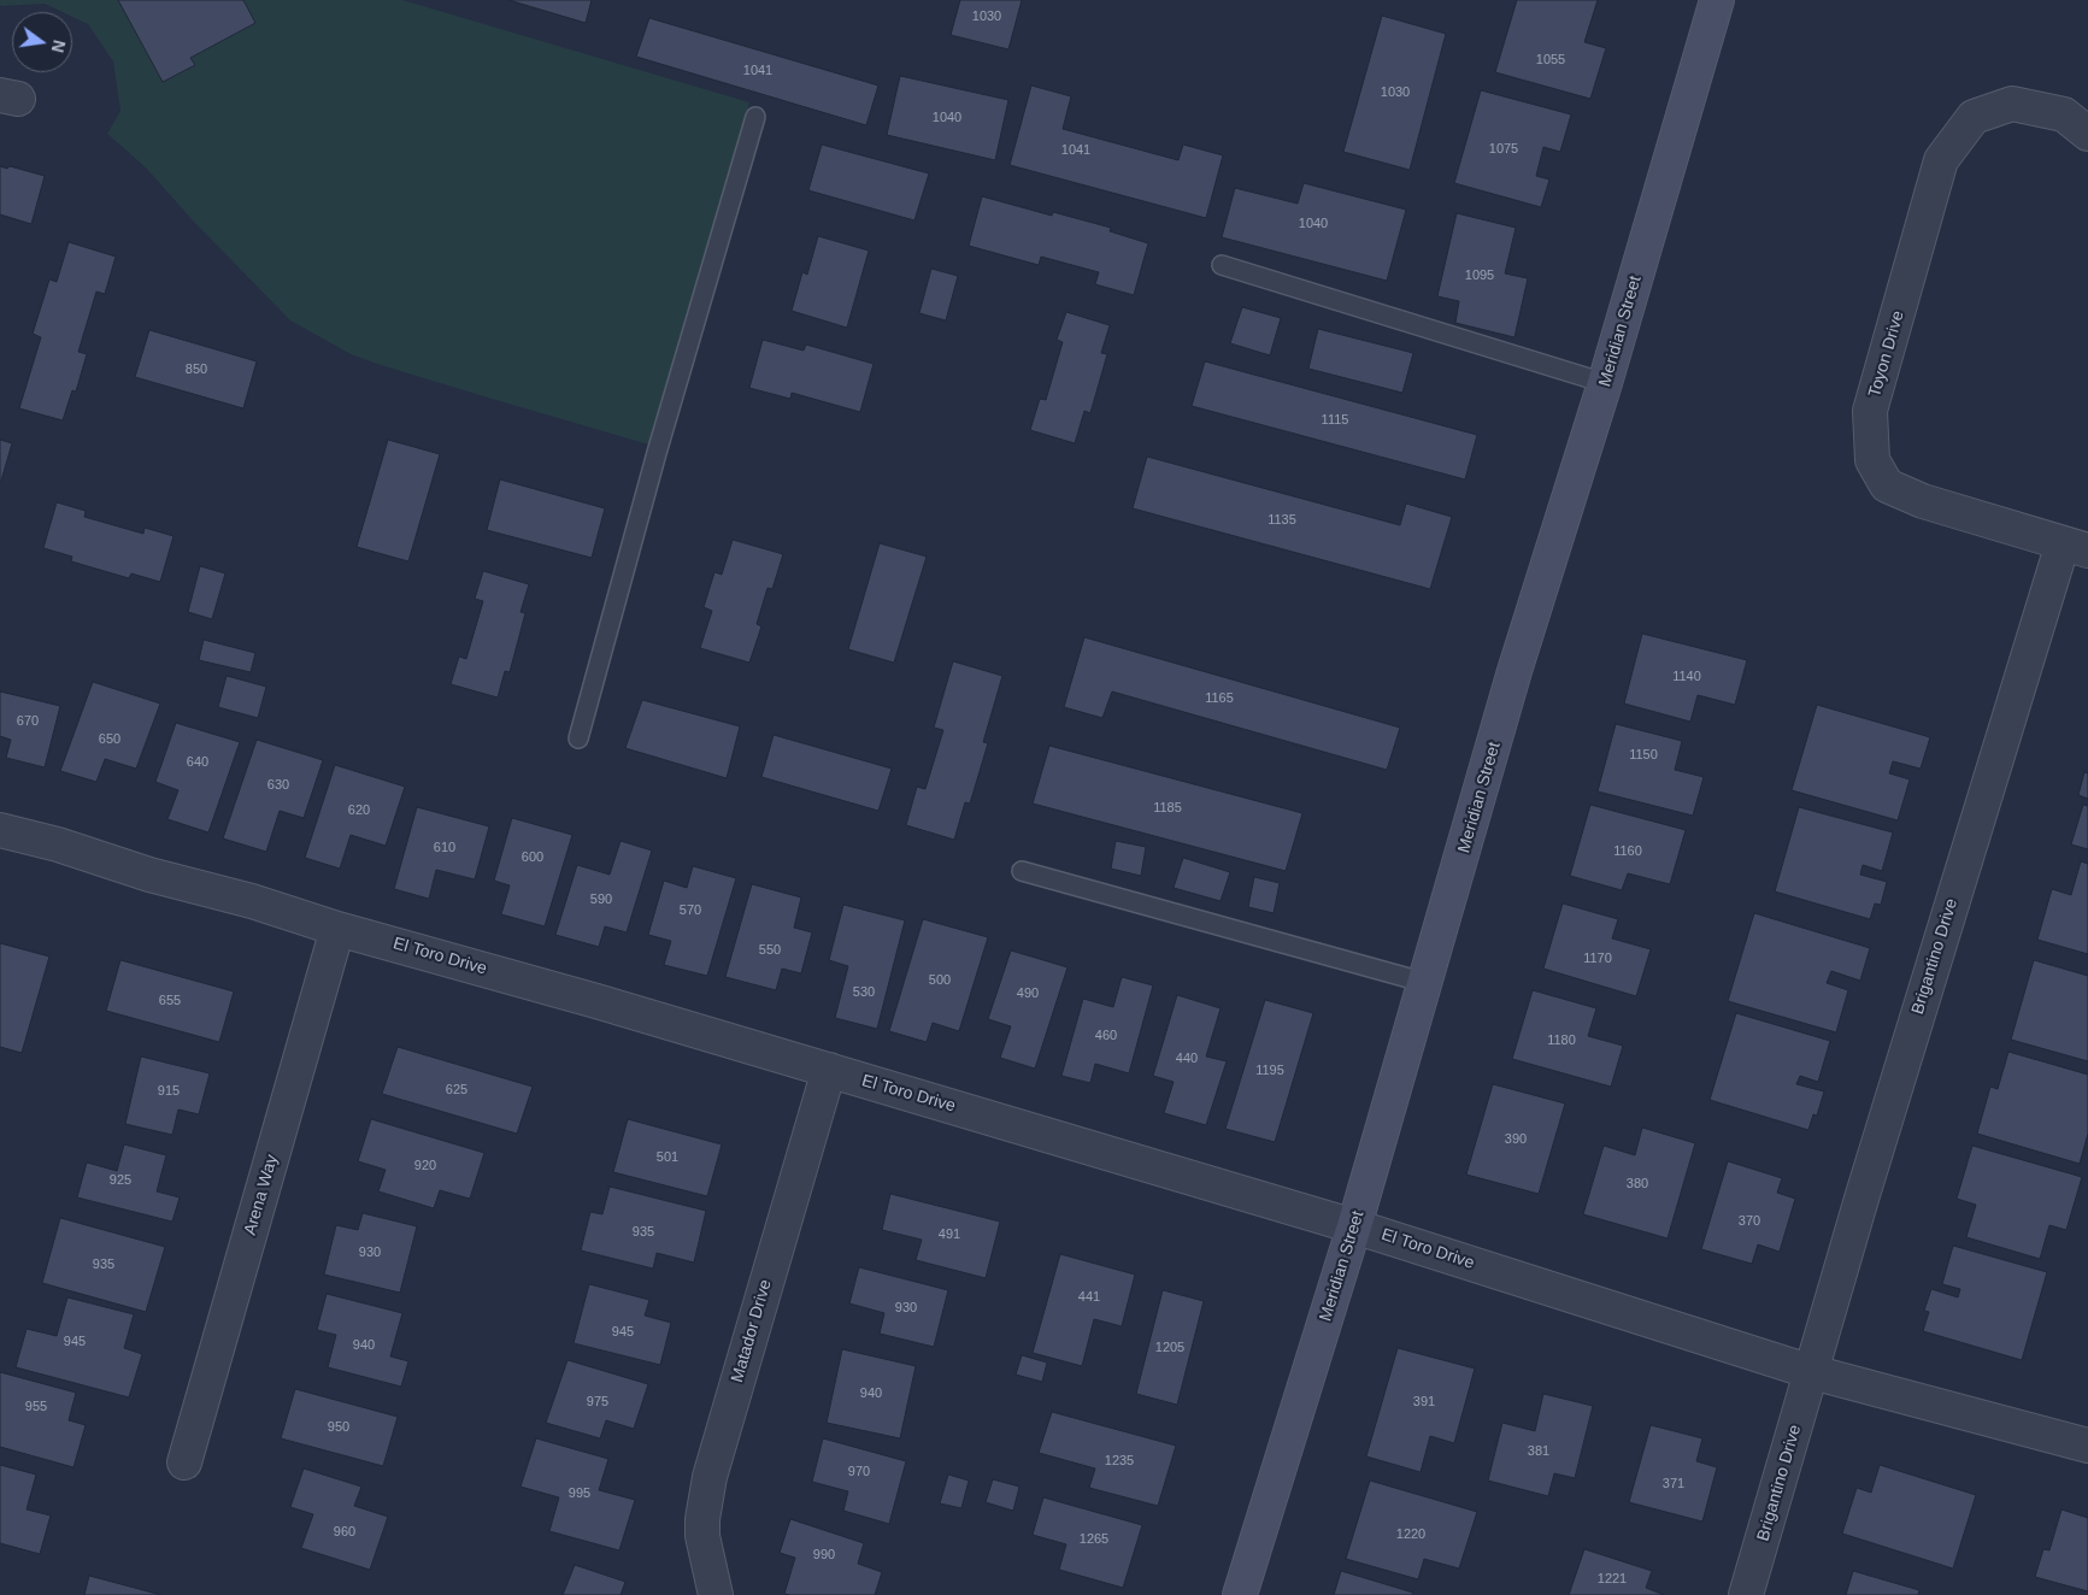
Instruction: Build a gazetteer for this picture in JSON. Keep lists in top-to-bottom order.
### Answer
{
  "streets": {
    "street": [
      "Meridian Street",
      "Toyon Drive",
      "El Toro Drive",
      "Brigantino Drive",
      "Arena Way",
      "Matador Drive"
    ]
  },
  "crossings": [
    ["Meridian Street", "El Toro Drive"],
    ["Toyon Drive", "Brigantino Drive"],
    ["El Toro Drive", "Brigantino Drive"],
    ["El Toro Drive", "Arena Way"],
    ["El Toro Drive", "Matador Drive"]
  ],
  "house_numbers": [
    "1030",
    "1055",
    "1041",
    "1030",
    "1040",
    "1075",
    "1041",
    "1040",
    "1095",
    "850",
    "1115",
    "1135",
    "1140",
    "1165",
    "670",
    "650",
    "1150",
    "640",
    "630",
    "1185",
    "620",
    "610",
    "1160",
    "600",
    "590",
    "570",
    "550",
    "1170",
    "500",
    "530",
    "490",
    "655",
    "460",
    "1180",
    "440",
    "1195",
    "625",
    "915",
    "390",
    "501",
    "920",
    "925",
    "380",
    "370",
    "935",
    "491",
    "930",
    "935",
    "441",
    "930",
    "945",
    "945",
    "940",
    "1205",
    "940",
    "975",
    "391",
    "955",
    "950",
    "381",
    "1235",
    "970",
    "371",
    "995",
    "960",
    "1220",
    "1265",
    "990",
    "1221"
  ],
  "north": "right"
}
